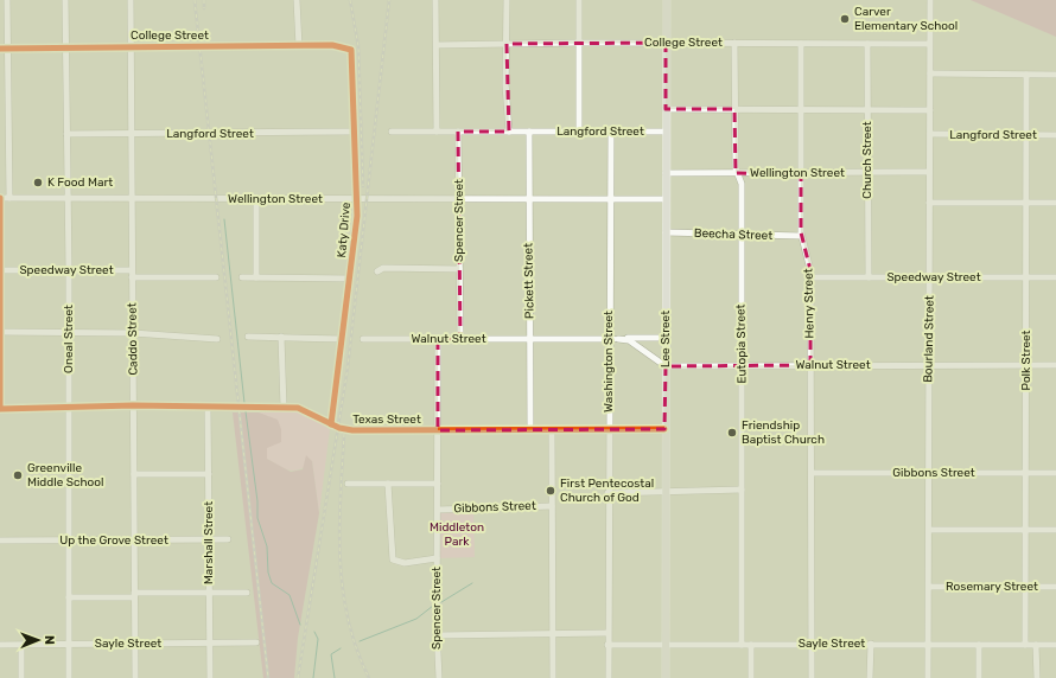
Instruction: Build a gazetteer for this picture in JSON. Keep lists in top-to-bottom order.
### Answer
{
  "streets": {
    "main road": ["Lee Street"],
    "street": [
      "College Street",
      "Langford Street",
      "Church Street",
      "Wellington Street",
      "Spencer Street",
      "Katy Drive",
      "Beecha Street",
      "Speedway Street",
      "Pickett Street",
      "Henry Street",
      "Oneal Street",
      "Caddo Street",
      "Walnut Street",
      "Bourland Street",
      "Eutopia Street",
      "Polk Street",
      "Washington Street",
      "Texas Street",
      "Gibbons Street",
      "Up the Grove Street",
      "Marshall Street",
      "Rosemary Street",
      "Sayle Street"
    ]
  },
  "crossings": [
    ["College Street", "Church Street"],
    ["College Street", "Katy Drive"],
    ["College Street", "Henry Street"],
    ["College Street", "Oneal Street"],
    ["College Street", "Caddo Street"],
    ["College Street", "Lee Street"],
    ["College Street", "Bourland Street"],
    ["College Street", "Eutopia Street"],
    ["Langford Street", "Spencer Street"],
    ["Langford Street", "Katy Drive"],
    ["Langford Street", "Pickett Street"],
    ["Langford Street", "Oneal Street"],
    ["Langford Street", "Caddo Street"],
    ["Langford Street", "Lee Street"],
    ["Langford Street", "Bourland Street"],
    ["Langford Street", "Polk Street"],
    ["Langford Street", "Washington Street"],
    ["Church Street", "Wellington Street"],
    ["Church Street", "Speedway Street"],
    ["Wellington Street", "Spencer Street"],
    ["Wellington Street", "Katy Drive"],
    ["Wellington Street", "Pickett Street"],
    ["Wellington Street", "Henry Street"],
    ["Wellington Street", "Oneal Street"],
    ["Wellington Street", "Caddo Street"],
    ["Wellington Street", "Lee Street"],
    ["Wellington Street", "Bourland Street"],
    ["Wellington Street", "Eutopia Street"],
    ["Wellington Street", "Washington Street"],
    ["Spencer Street", "Walnut Street"],
    ["Spencer Street", "Texas Street"],
    ["Spencer Street", "Gibbons Street"],
    ["Katy Drive", "Texas Street"],
    ["Beecha Street", "Henry Street"],
    ["Beecha Street", "Lee Street"],
    ["Beecha Street", "Eutopia Street"],
    ["Speedway Street", "Henry Street"],
    ["Speedway Street", "Oneal Street"],
    ["Speedway Street", "Caddo Street"],
    ["Speedway Street", "Bourland Street"],
    ["Speedway Street", "Polk Street"],
    ["Pickett Street", "Walnut Street"],
    ["Pickett Street", "Texas Street"],
    ["Henry Street", "Walnut Street"],
    ["Henry Street", "Gibbons Street"],
    ["Henry Street", "Sayle Street"],
    ["Oneal Street", "Texas Street"],
    ["Oneal Street", "Up the Grove Street"],
    ["Oneal Street", "Sayle Street"],
    ["Caddo Street", "Texas Street"],
    ["Caddo Street", "Up the Grove Street"],
    ["Caddo Street", "Sayle Street"],
    ["Walnut Street", "Lee Street"],
    ["Walnut Street", "Bourland Street"],
    ["Walnut Street", "Eutopia Street"],
    ["Walnut Street", "Polk Street"],
    ["Walnut Street", "Washington Street"],
    ["Lee Street", "Texas Street"],
    ["Lee Street", "Sayle Street"],
    ["Bourland Street", "Gibbons Street"],
    ["Bourland Street", "Rosemary Street"],
    ["Bourland Street", "Sayle Street"],
    ["Eutopia Street", "Sayle Street"],
    ["Polk Street", "Gibbons Street"],
    ["Polk Street", "Rosemary Street"],
    ["Polk Street", "Sayle Street"],
    ["Washington Street", "Texas Street"],
    ["Washington Street", "Sayle Street"],
    ["Texas Street", "Marshall Street"],
    ["Up the Grove Street", "Marshall Street"],
    ["Marshall Street", "Sayle Street"]
  ],
  "parks": ["Middleton Park"],
  "places": [
    "Carver Elementary School",
    "K Food Mart",
    "Friendship Baptist Church",
    "Greenville Middle School",
    "First Pentecostal Church of God"
  ],
  "north": "right"
}
